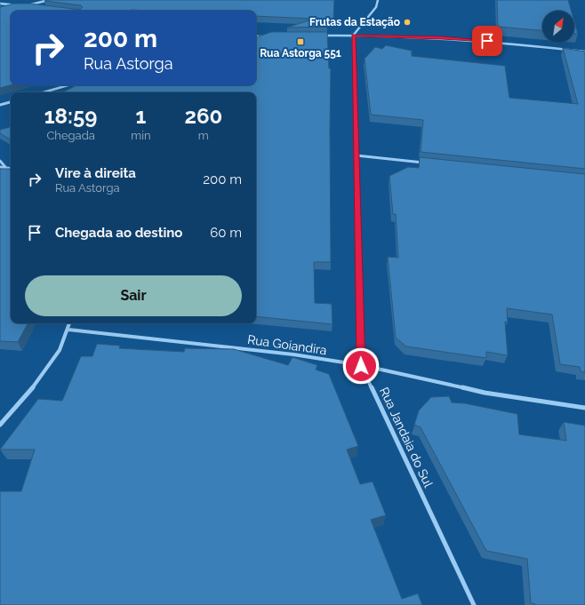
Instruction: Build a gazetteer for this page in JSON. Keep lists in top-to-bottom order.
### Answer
{
  "streets": {
    "street": ["Rua Goiandira", "Rua Jandaia do Sul"]
  },
  "crossings": [
    ["Rua Goiandira", "Rua Jandaia do Sul"]
  ],
  "places": {
    "other": ["Frutas da Estação"],
    "transit": ["Rua Astorga 551"]
  },
  "north": "top right",
  "page": {
    "turn": ["200 m", "Rua Astorga"],
    "eta": [
      "18:59",
      "Chegada",
      "1",
      "min",
      "260",
      "m"
    ],
    "list": [
      {
        "name": "Vire à direita",
        "note": "Rua Astorga",
        "value": "200 m"
      },
      {
        "name": "Chegada ao destino",
        "value": "60 m"
      }
    ],
    "buttons": "Sair"
  }
}
